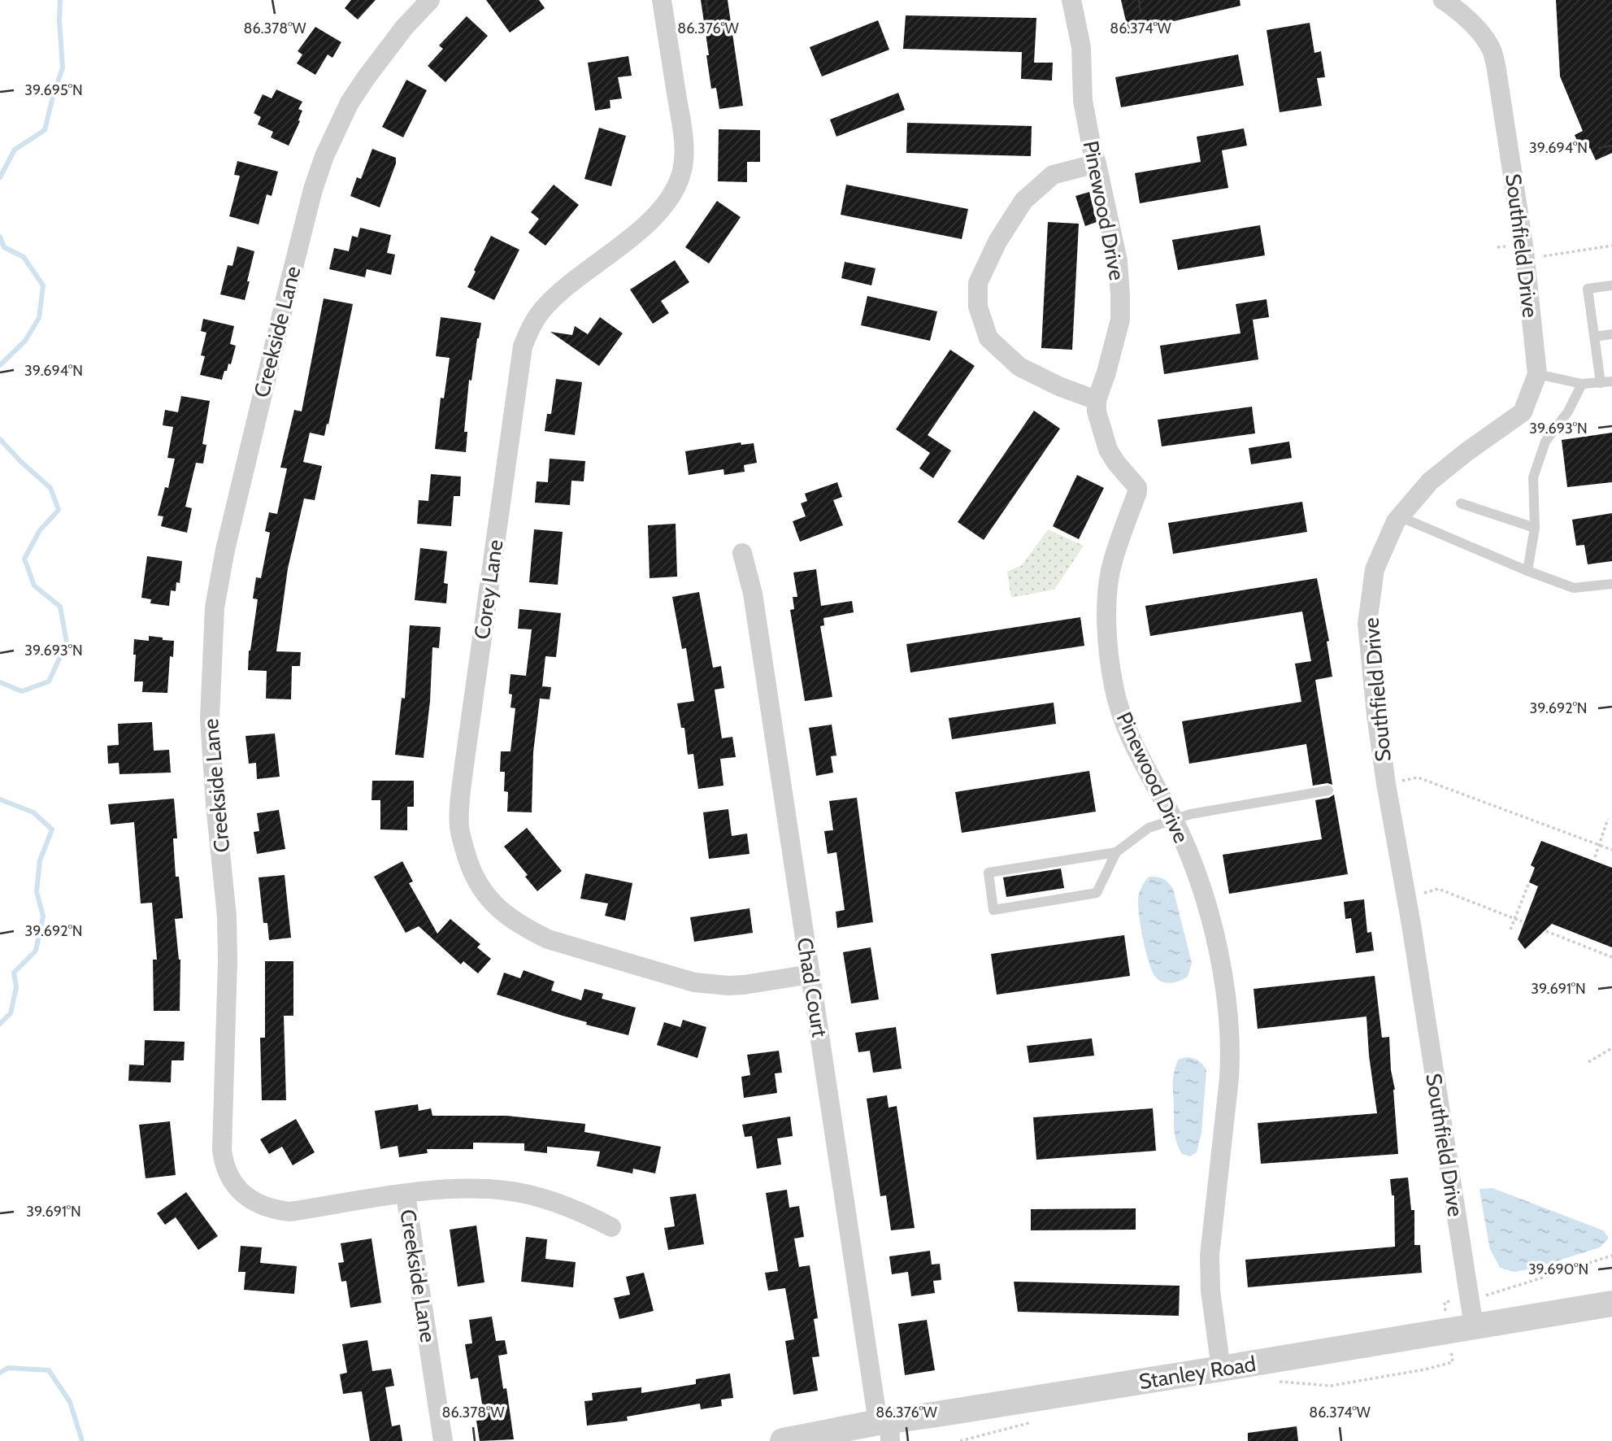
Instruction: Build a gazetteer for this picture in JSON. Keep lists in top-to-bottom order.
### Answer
{
  "streets": {
    "street": [
      "Pinewood Drive",
      "Southfield Drive",
      "Creekside Lane",
      "Corey Lane",
      "Chad Court",
      "Stanley Road"
    ]
  },
  "crossings": [
    ["Pinewood Drive", "Stanley Road"],
    ["Southfield Drive", "Stanley Road"],
    ["Corey Lane", "Chad Court"],
    ["Chad Court", "Stanley Road"]
  ],
  "coordinates": [
    "86.378°W",
    "86.376°W",
    "86.374°W",
    "39.695°N",
    "39.694°N",
    "39.693°N",
    "39.692°N",
    "39.691°N",
    "39.690°N"
  ]
}
